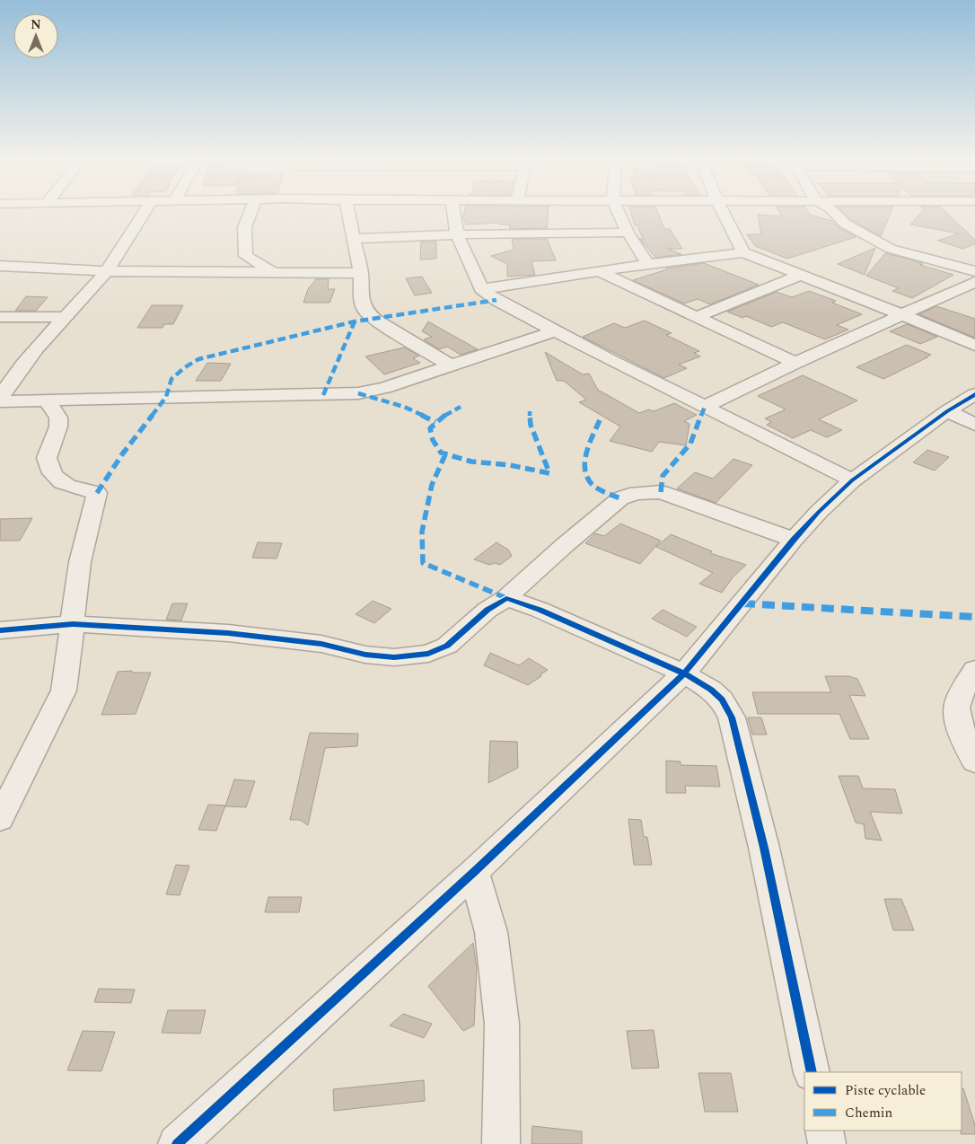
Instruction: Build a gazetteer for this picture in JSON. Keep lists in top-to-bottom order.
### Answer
{
  "legend": ["Piste cyclable", "Chemin"],
  "north": "top"
}
